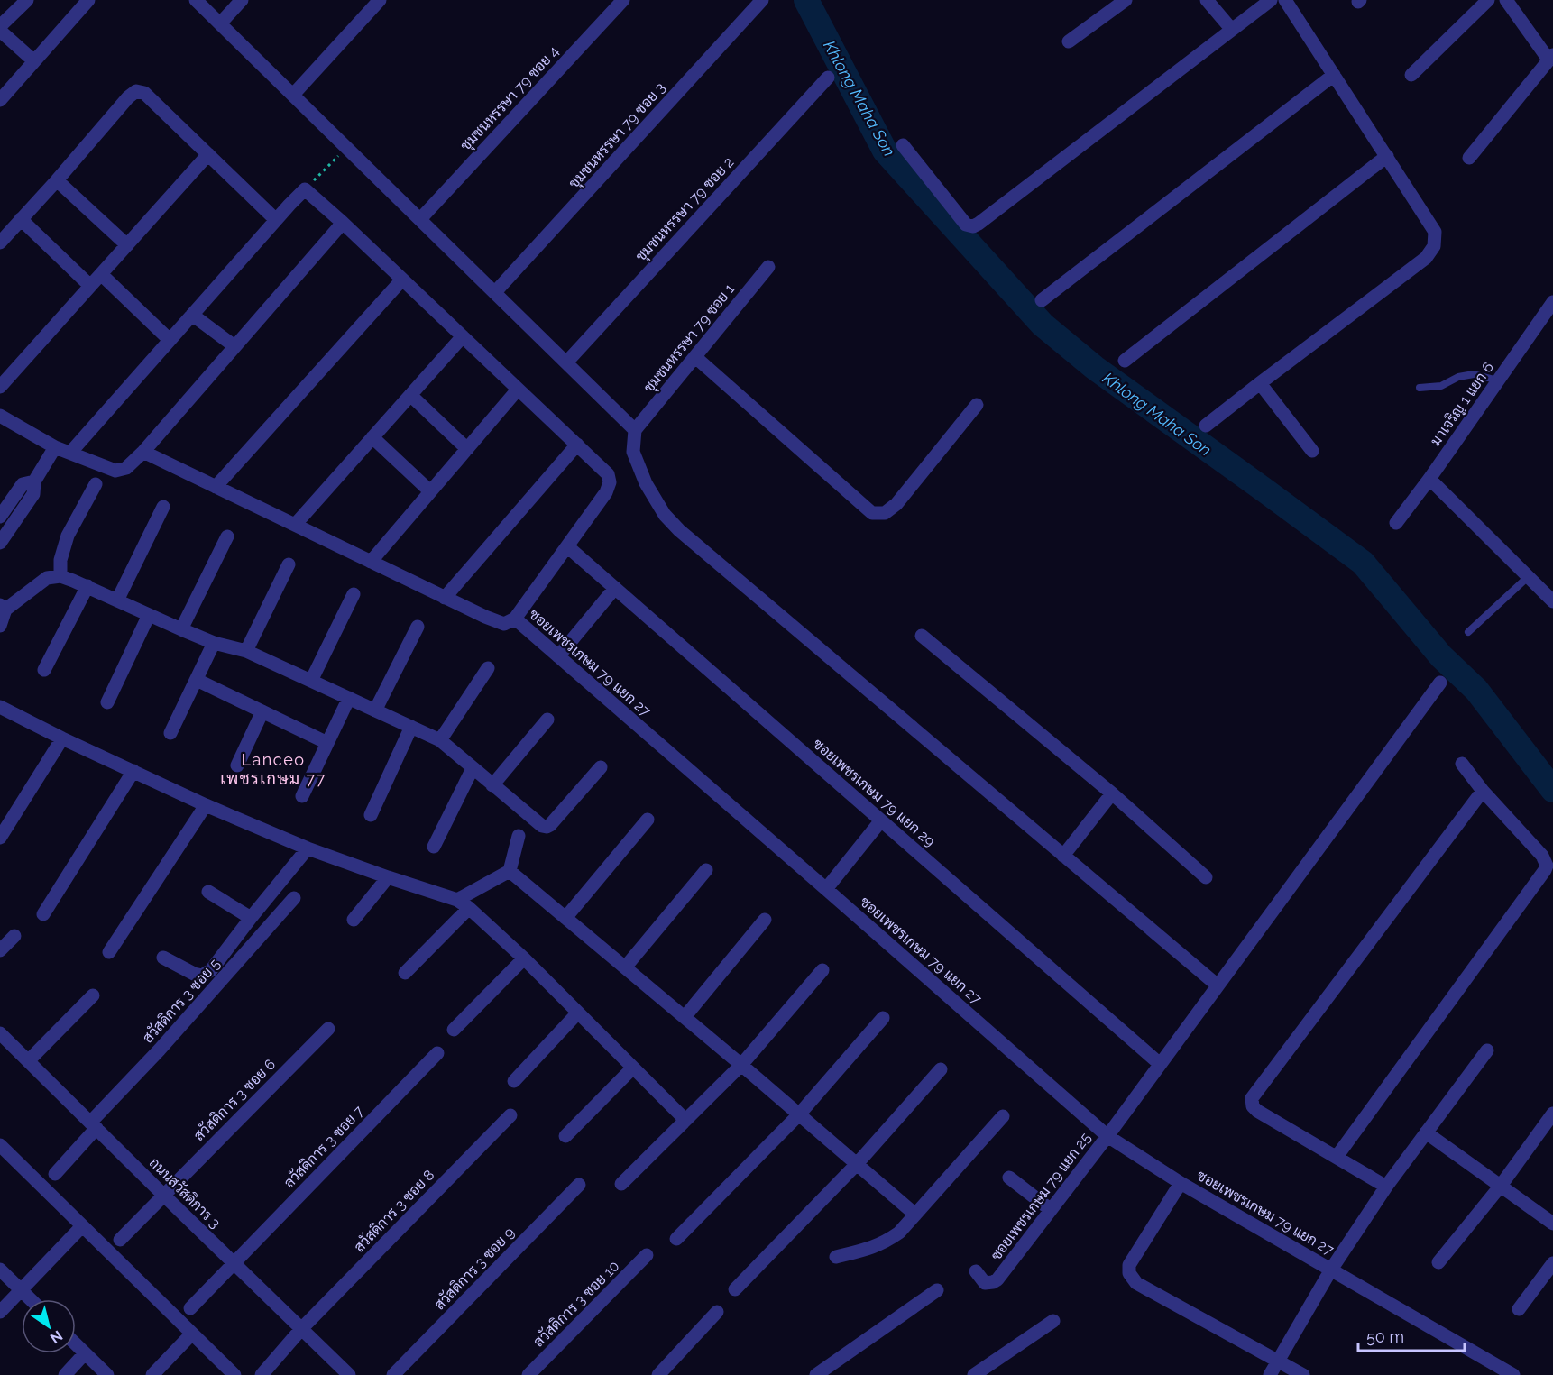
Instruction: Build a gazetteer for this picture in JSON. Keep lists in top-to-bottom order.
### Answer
{
  "streets": {
    "street": [
      "ชุมชนหรรษา 79 ซอย 4",
      "ชุมชนหรรษา 79 ซอย 3",
      "ชุมชนหรรษา 79 ซอย 2",
      "ชุมชนหรรษา 79 ซอย 1",
      "มาเจริญ 1 แยก 6",
      "ซอยเพชรเกษม 79 แยก 27",
      "ซอยเพชรเกษม 79 แยก 29",
      "สวัสดิการ 3 ซอย 5",
      "สวัสดิการ 3 ซอย 6",
      "สวัสดิการ 3 ซอย 7",
      "ถนนสวัสดิการ 3",
      "ซอยเพชรเกษม 79 แยก 25",
      "สวัสดิการ 3 ซอย 8",
      "สวัสดิการ 3 ซอย 9",
      "สวัสดิการ 3 ซอย 10"
    ]
  },
  "crossings": [
    ["ซอยเพชรเกษม 79 แยก 27", "ซอยเพชรเกษม 79 แยก 25"],
    ["ซอยเพชรเกษม 79 แยก 29", "ซอยเพชรเกษม 79 แยก 25"],
    ["สวัสดิการ 3 ซอย 5", "ถนนสวัสดิการ 3"],
    ["สวัสดิการ 3 ซอย 6", "ถนนสวัสดิการ 3"],
    ["สวัสดิการ 3 ซอย 7", "ถนนสวัสดิการ 3"],
    ["ถนนสวัสดิการ 3", "สวัสดิการ 3 ซอย 8"]
  ],
  "districts": ["Lanceo เพชรเกษม 77"],
  "water": ["Khlong Maha Son"],
  "scale_bar": "50 m",
  "north": "bottom right"
}
